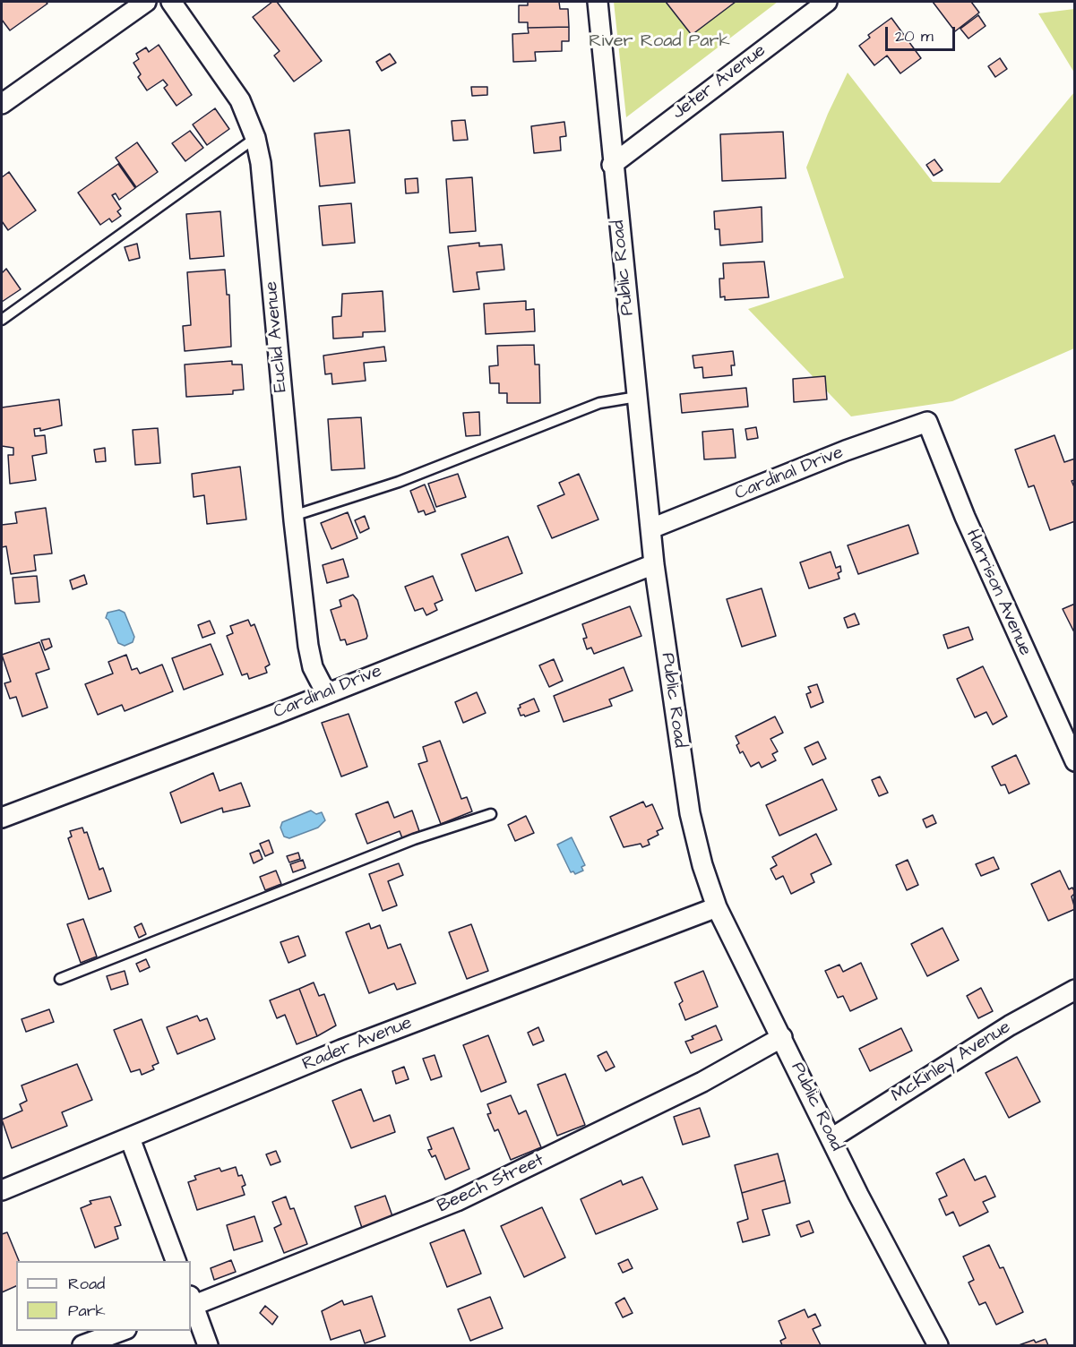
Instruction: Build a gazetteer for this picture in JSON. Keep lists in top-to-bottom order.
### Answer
{
  "streets": {
    "street": [
      "Jeter Avenue",
      "Public Road",
      "Euclid Avenue",
      "Cardinal Drive",
      "Harrison Avenue",
      "Rader Avenue",
      "McKinley Avenue",
      "Beech Street"
    ]
  },
  "crossings": [
    ["Jeter Avenue", "Public Road"],
    ["Public Road", "Cardinal Drive"],
    ["Public Road", "Rader Avenue"],
    ["Public Road", "McKinley Avenue"],
    ["Public Road", "Beech Street"],
    ["Euclid Avenue", "Cardinal Drive"],
    ["Cardinal Drive", "Harrison Avenue"]
  ],
  "parks": ["River Road Park"],
  "legend": ["Road", "Park"],
  "scale_bar": "20 m"
}
